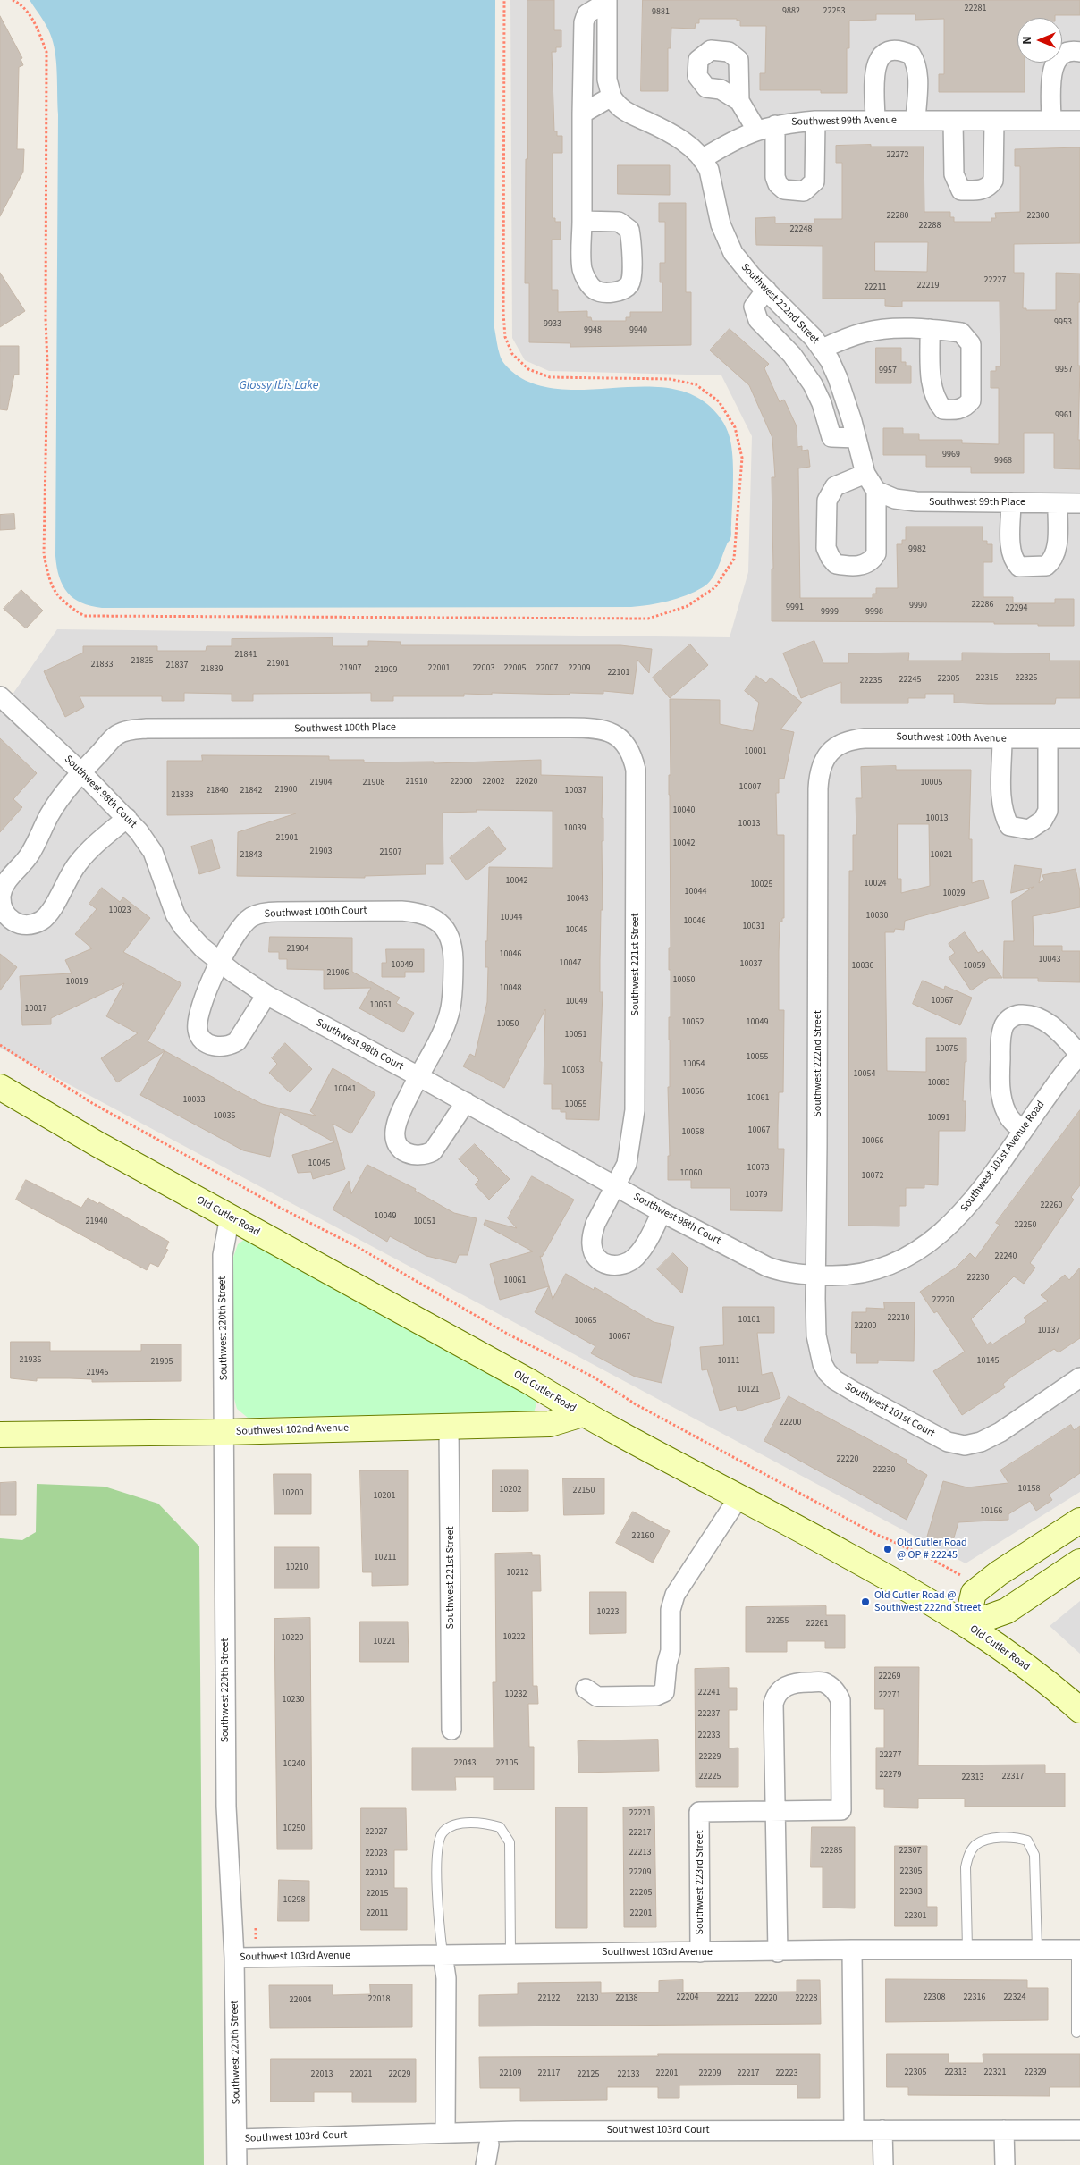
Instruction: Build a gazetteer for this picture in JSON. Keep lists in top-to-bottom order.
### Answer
{
  "streets": {
    "street": [
      "Southwest 99th Avenue",
      "Southwest 222nd Street",
      "Southwest 99th Place",
      "Southwest 100th Place",
      "Southwest 100th Avenue",
      "Southwest 98th Court",
      "Southwest 100th Court",
      "Southwest 221st Street",
      "Southwest 101st Avenue Road",
      "Old Cutler Road",
      "Southwest 220th Street",
      "Southwest 101st Court",
      "Southwest 102nd Avenue",
      "Southwest 223rd Street",
      "Southwest 103rd Avenue",
      "Southwest 103rd Court"
    ]
  },
  "crossings": [
    ["Southwest 99th Avenue", "Southwest 222nd Street"],
    ["Southwest 222nd Street", "Southwest 99th Place"],
    ["Southwest 222nd Street", "Southwest 100th Avenue"],
    ["Southwest 222nd Street", "Southwest 98th Court"],
    ["Southwest 222nd Street", "Southwest 101st Avenue Road"],
    ["Southwest 222nd Street", "Southwest 101st Court"],
    ["Southwest 100th Place", "Southwest 98th Court"],
    ["Southwest 100th Place", "Southwest 221st Street"],
    ["Southwest 98th Court", "Southwest 100th Court"],
    ["Southwest 98th Court", "Southwest 221st Street"],
    ["Southwest 98th Court", "Southwest 101st Avenue Road"],
    ["Southwest 221st Street", "Southwest 102nd Avenue"],
    ["Old Cutler Road", "Southwest 220th Street"],
    ["Old Cutler Road", "Southwest 102nd Avenue"],
    ["Southwest 220th Street", "Southwest 102nd Avenue"],
    ["Southwest 220th Street", "Southwest 103rd Avenue"],
    ["Southwest 220th Street", "Southwest 103rd Court"],
    ["Southwest 223rd Street", "Southwest 103rd Avenue"]
  ],
  "water": ["Glossy Ibis Lake"],
  "places": ["Old Cutler Road @ OP # 22245", "Old Cutler Road @ Southwest 222nd Street"],
  "house_numbers": [
    "22281",
    "9882",
    "22253",
    "9881",
    "22272",
    "22280",
    "22300",
    "22288",
    "22248",
    "22227",
    "22219",
    "22211",
    "9953",
    "9933",
    "9948",
    "9940",
    "9957",
    "9957",
    "9961",
    "9969",
    "9968",
    "9982",
    "22286",
    "9990",
    "9991",
    "22294",
    "9999",
    "9998",
    "21841",
    "21835",
    "21901",
    "21833",
    "21837",
    "21907",
    "22001",
    "22003",
    "22005",
    "22007",
    "22009",
    "21839",
    "21909",
    "22101",
    "22315",
    "22325",
    "22305",
    "22245",
    "22235",
    "10001",
    "21910",
    "22000",
    "22002",
    "22020",
    "21904",
    "21908",
    "10005",
    "10007",
    "21900",
    "21840",
    "21842",
    "10037",
    "21838",
    "10040",
    "10013",
    "10013",
    "10039",
    "21901",
    "10042",
    "21903",
    "21907",
    "21843",
    "10021",
    "10042",
    "10024",
    "10025",
    "10044",
    "10029",
    "10043",
    "10023",
    "10030",
    "10044",
    "10046",
    "10031",
    "10045",
    "21904",
    "10046",
    "10043",
    "10047",
    "10037",
    "10049",
    "10036",
    "10059",
    "21906",
    "10050",
    "10019",
    "10048",
    "10067",
    "10049",
    "10051",
    "10017",
    "10052",
    "10049",
    "10050",
    "10051",
    "10075",
    "10055",
    "10054",
    "10053",
    "10054",
    "10083",
    "10041",
    "10056",
    "10061",
    "10033",
    "10055",
    "10035",
    "10091",
    "10067",
    "10058",
    "10066",
    "10045",
    "10073",
    "10060",
    "10072",
    "10079",
    "22260",
    "10049",
    "21940",
    "10051",
    "22250",
    "22240",
    "22230",
    "10061",
    "22220",
    "22210",
    "10101",
    "10065",
    "22200",
    "10137",
    "10067",
    "21935",
    "10111",
    "10145",
    "21905",
    "21945",
    "10121",
    "22200",
    "22220",
    "22230",
    "10158",
    "10202",
    "22150",
    "10200",
    "10201",
    "10166",
    "22160",
    "10211",
    "10210",
    "10212",
    "10223",
    "22255",
    "22261",
    "10222",
    "10220",
    "10221",
    "22269",
    "22241",
    "10232",
    "22271",
    "10230",
    "22237",
    "22233",
    "22277",
    "22229",
    "22043",
    "22105",
    "10240",
    "22279",
    "22225",
    "22317",
    "22313",
    "22221",
    "10250",
    "22027",
    "22217",
    "22285",
    "22307",
    "22213",
    "22023",
    "22305",
    "22209",
    "22019",
    "22303",
    "22205",
    "22015",
    "10298",
    "22011",
    "22201",
    "22301",
    "22204",
    "22308",
    "22316",
    "22324",
    "22122",
    "22130",
    "22138",
    "22212",
    "22220",
    "22228",
    "22018",
    "22004",
    "22305",
    "22313",
    "22321",
    "22329",
    "22109",
    "22117",
    "22201",
    "22209",
    "22217",
    "22223",
    "22013",
    "22021",
    "22029",
    "22125",
    "22133"
  ],
  "north": "left"
}
